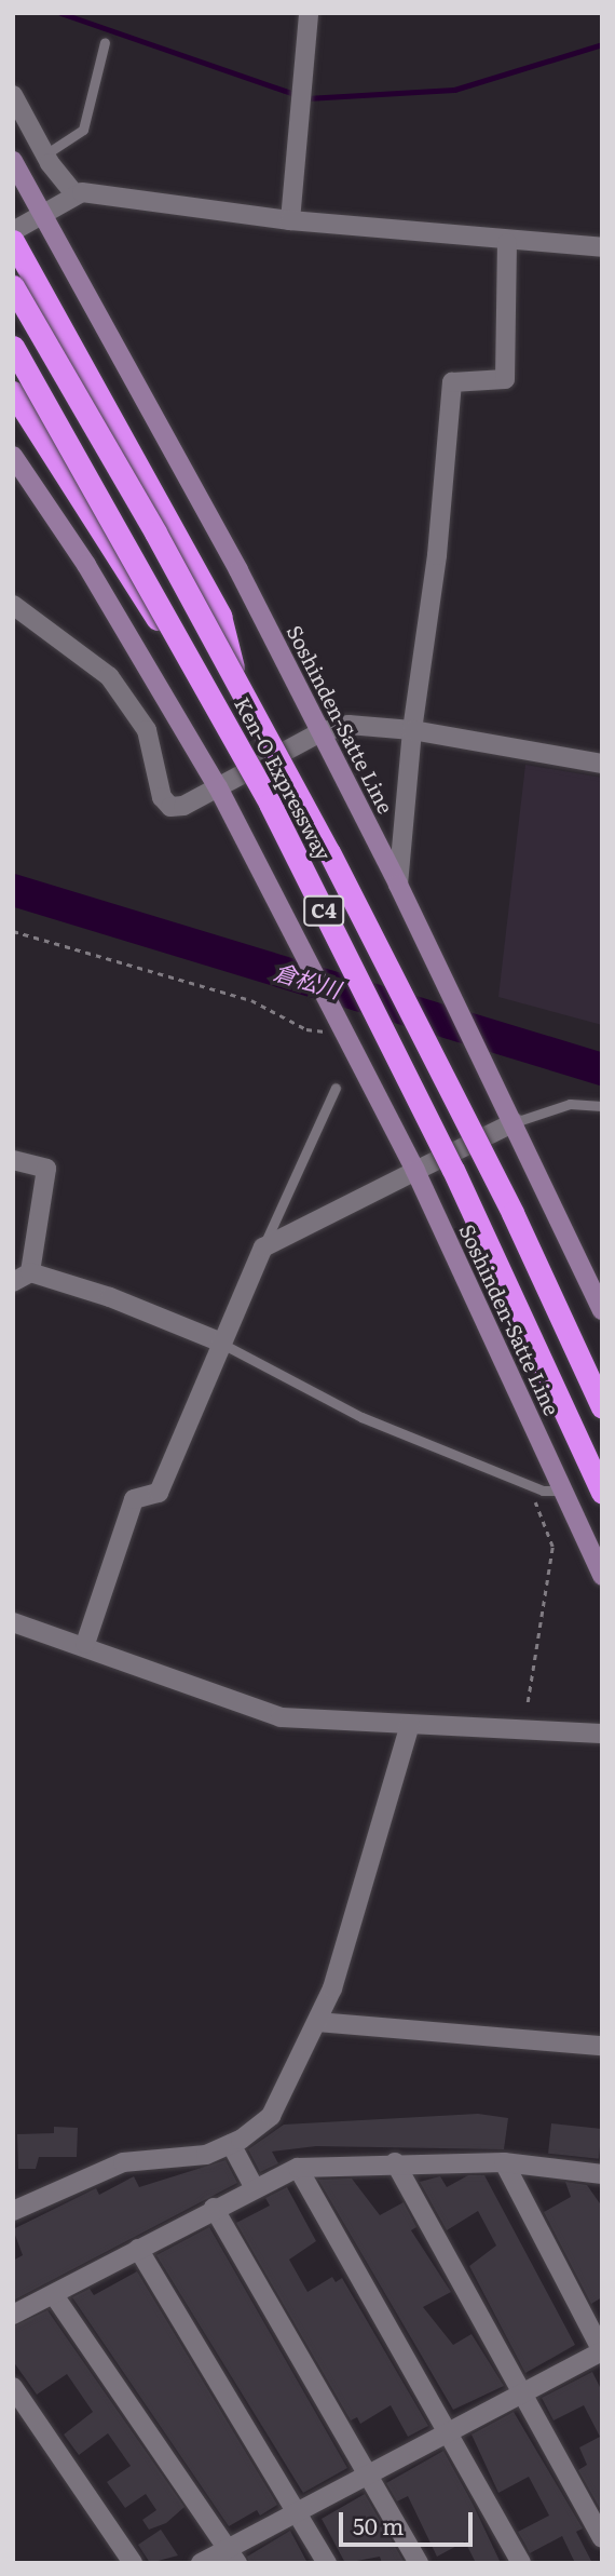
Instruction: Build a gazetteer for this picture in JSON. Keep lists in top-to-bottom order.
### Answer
{
  "streets": {
    "highway": ["Ken-O Expressway", "C4"],
    "main road": ["Soshinden-Satte Line"]
  },
  "water": ["倉松川"],
  "scale_bar": "50 m"
}
